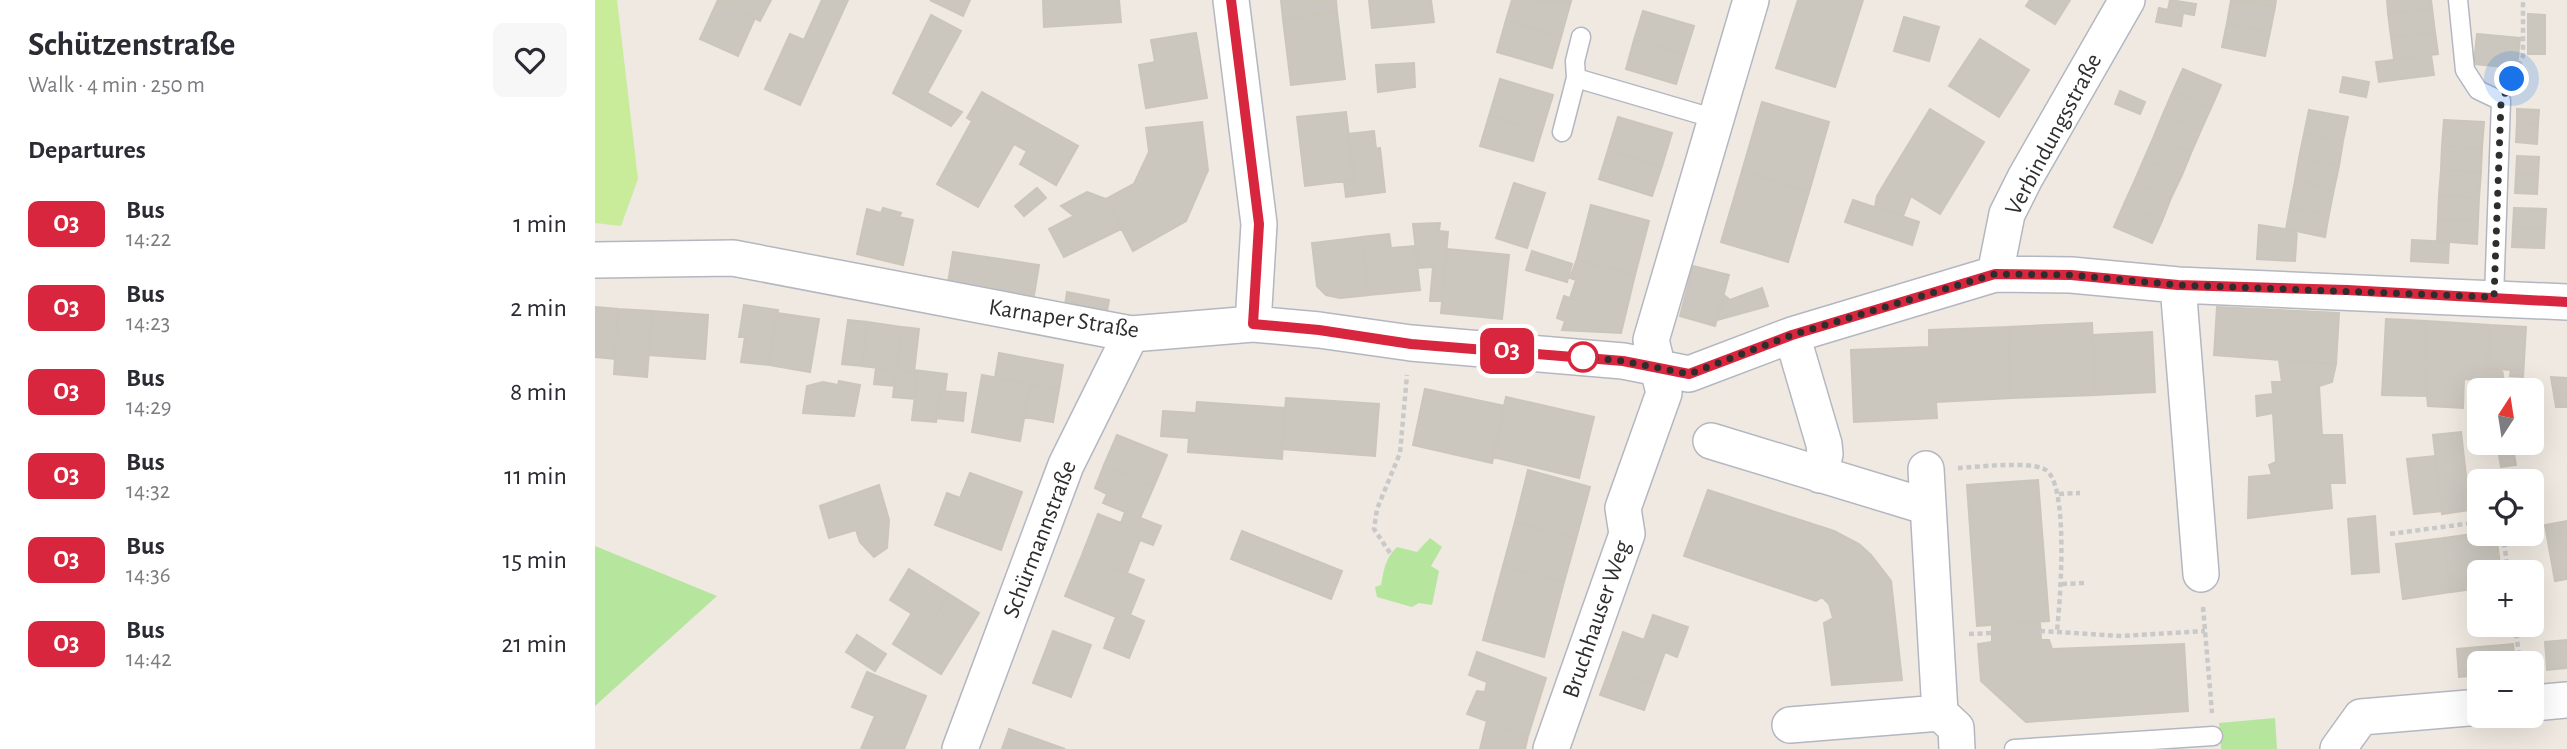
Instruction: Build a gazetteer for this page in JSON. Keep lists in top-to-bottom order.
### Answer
{
  "streets": {
    "street": [
      "Verbindungsstraße",
      "Karnaper Straße",
      "Schürmannstraße",
      "Bruchhauser Weg"
    ]
  },
  "crossings": [
    ["Verbindungsstraße", "Karnaper Straße"],
    ["Karnaper Straße", "Schürmannstraße"],
    ["Karnaper Straße", "Bruchhauser Weg"]
  ],
  "lines": ["bus line O3"],
  "north": "top",
  "page": {
    "heading": [
      ["Schützenstraße", "Walk · 4 min · 250 m"],
      "Departures"
    ],
    "on_map": "O3",
    "list": [
      {
        "mark": "O3",
        "name": "Bus",
        "note": "14:22",
        "value": "1 min"
      },
      {
        "mark": "O3",
        "name": "Bus",
        "note": "14:23",
        "value": "2 min"
      },
      {
        "mark": "O3",
        "name": "Bus",
        "note": "14:29",
        "value": "8 min"
      },
      {
        "mark": "O3",
        "name": "Bus",
        "note": "14:32",
        "value": "11 min"
      },
      {
        "mark": "O3",
        "name": "Bus",
        "note": "14:36",
        "value": "15 min"
      },
      {
        "mark": "O3",
        "name": "Bus",
        "note": "14:42",
        "value": "21 min"
      }
    ],
    "map_buttons": ["+", "−"]
  }
}
